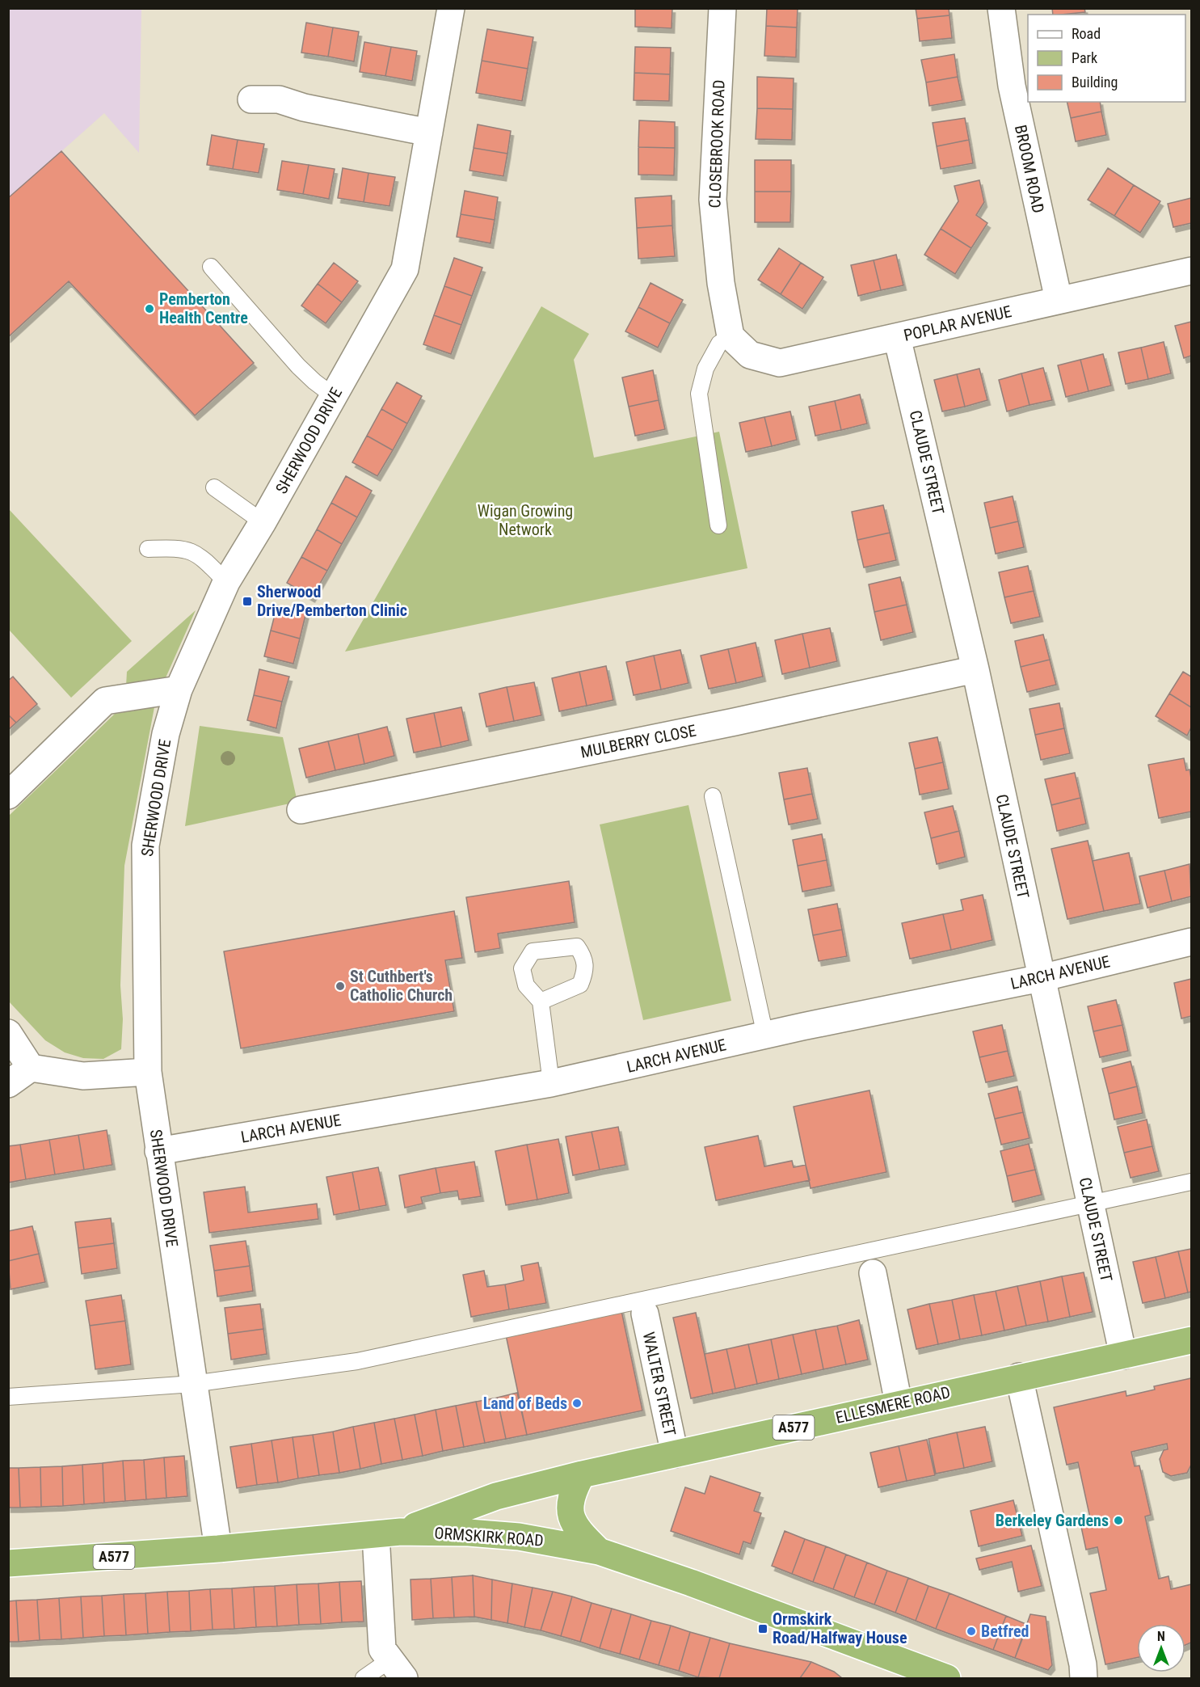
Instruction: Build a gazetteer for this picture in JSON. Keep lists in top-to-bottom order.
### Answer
{
  "streets": {
    "highway": ["ELLESMERE ROAD", "A577", "ORMSKIRK ROAD"],
    "street": [
      "CLOSEBROOK ROAD",
      "BROOM ROAD",
      "POPLAR AVENUE",
      "SHERWOOD DRIVE",
      "CLAUDE STREET",
      "MULBERRY CLOSE",
      "LARCH AVENUE",
      "WALTER STREET"
    ]
  },
  "crossings": [
    ["CLOSEBROOK ROAD", "POPLAR AVENUE"],
    ["BROOM ROAD", "POPLAR AVENUE"],
    ["POPLAR AVENUE", "CLAUDE STREET"],
    ["SHERWOOD DRIVE", "LARCH AVENUE"],
    ["SHERWOOD DRIVE", "ORMSKIRK ROAD"],
    ["CLAUDE STREET", "MULBERRY CLOSE"],
    ["CLAUDE STREET", "LARCH AVENUE"],
    ["CLAUDE STREET", "ELLESMERE ROAD"],
    ["WALTER STREET", "ELLESMERE ROAD"],
    ["ELLESMERE ROAD", "A577"],
    ["ELLESMERE ROAD", "ORMSKIRK ROAD"],
    ["A577", "ORMSKIRK ROAD"]
  ],
  "parks": ["Wigan Growing Network"],
  "places": {
    "other": [
      "Pemberton Health Centre",
      "St Cuthbert's Catholic Church",
      "Land of Beds",
      "Berkeley Gardens",
      "Betfred"
    ],
    "transit": ["Sherwood Drive/Pemberton Clinic", "Ormskirk Road/Halfway House"]
  },
  "legend": ["Road", "Park", "Building"],
  "north": "top"
}
